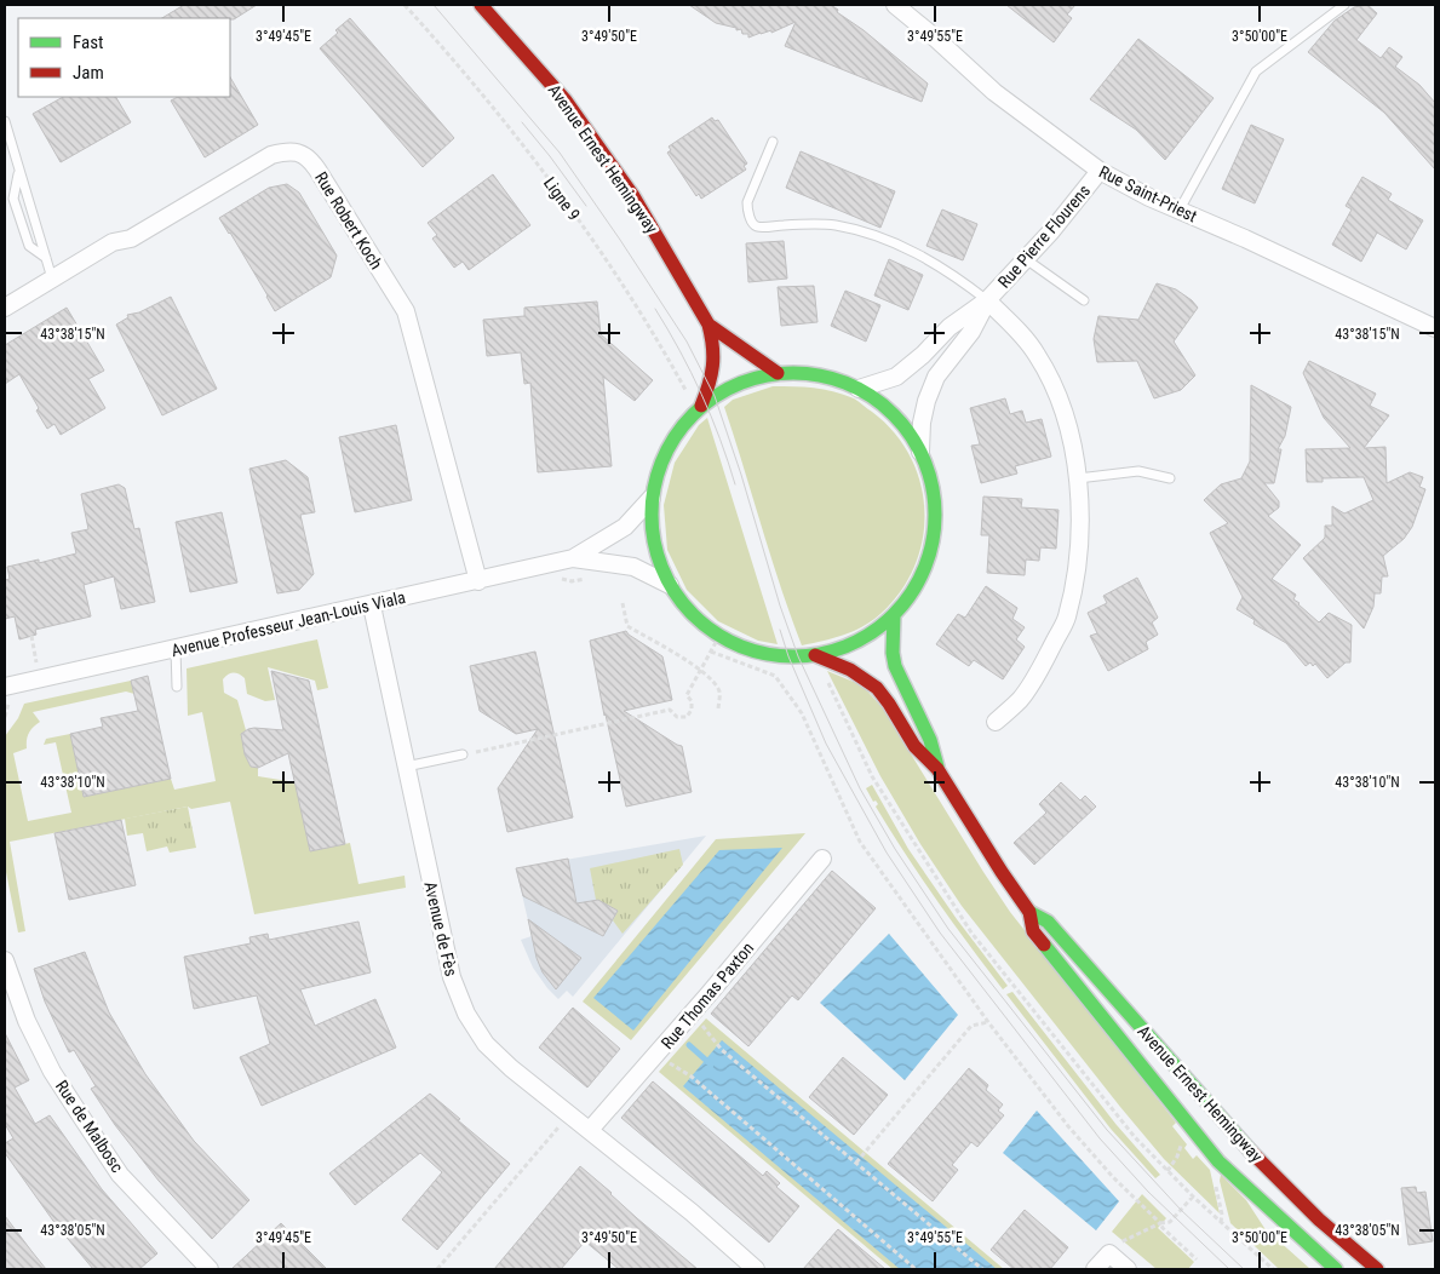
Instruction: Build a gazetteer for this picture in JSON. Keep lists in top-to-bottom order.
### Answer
{
  "streets": {
    "main road": ["Avenue Ernest Hemingway"],
    "street": [
      "Rue Saint-Priest",
      "Rue Robert Koch",
      "Rue Pierre Flourens",
      "Avenue Professeur Jean-Louis Viala",
      "Avenue de Fès",
      "Rue Thomas Paxton",
      "Rue de Malbosc"
    ],
    "path": ["Ligne 9"]
  },
  "crossings": [
    ["Avenue Ernest Hemingway", "Ligne 9"],
    ["Rue Saint-Priest", "Rue Pierre Flourens"],
    ["Rue Robert Koch", "Avenue Professeur Jean-Louis Viala"],
    ["Avenue Professeur Jean-Louis Viala", "Avenue de Fès"],
    ["Avenue de Fès", "Rue Thomas Paxton"]
  ],
  "legend": ["Fast", "Jam"],
  "coordinates": [
    "3°49'45\"E",
    "3°49'50\"E",
    "3°49'55\"E",
    "3°50'00\"E",
    "43°38'15\"N",
    "43°38'10\"N",
    "43°38'05\"N"
  ]
}
